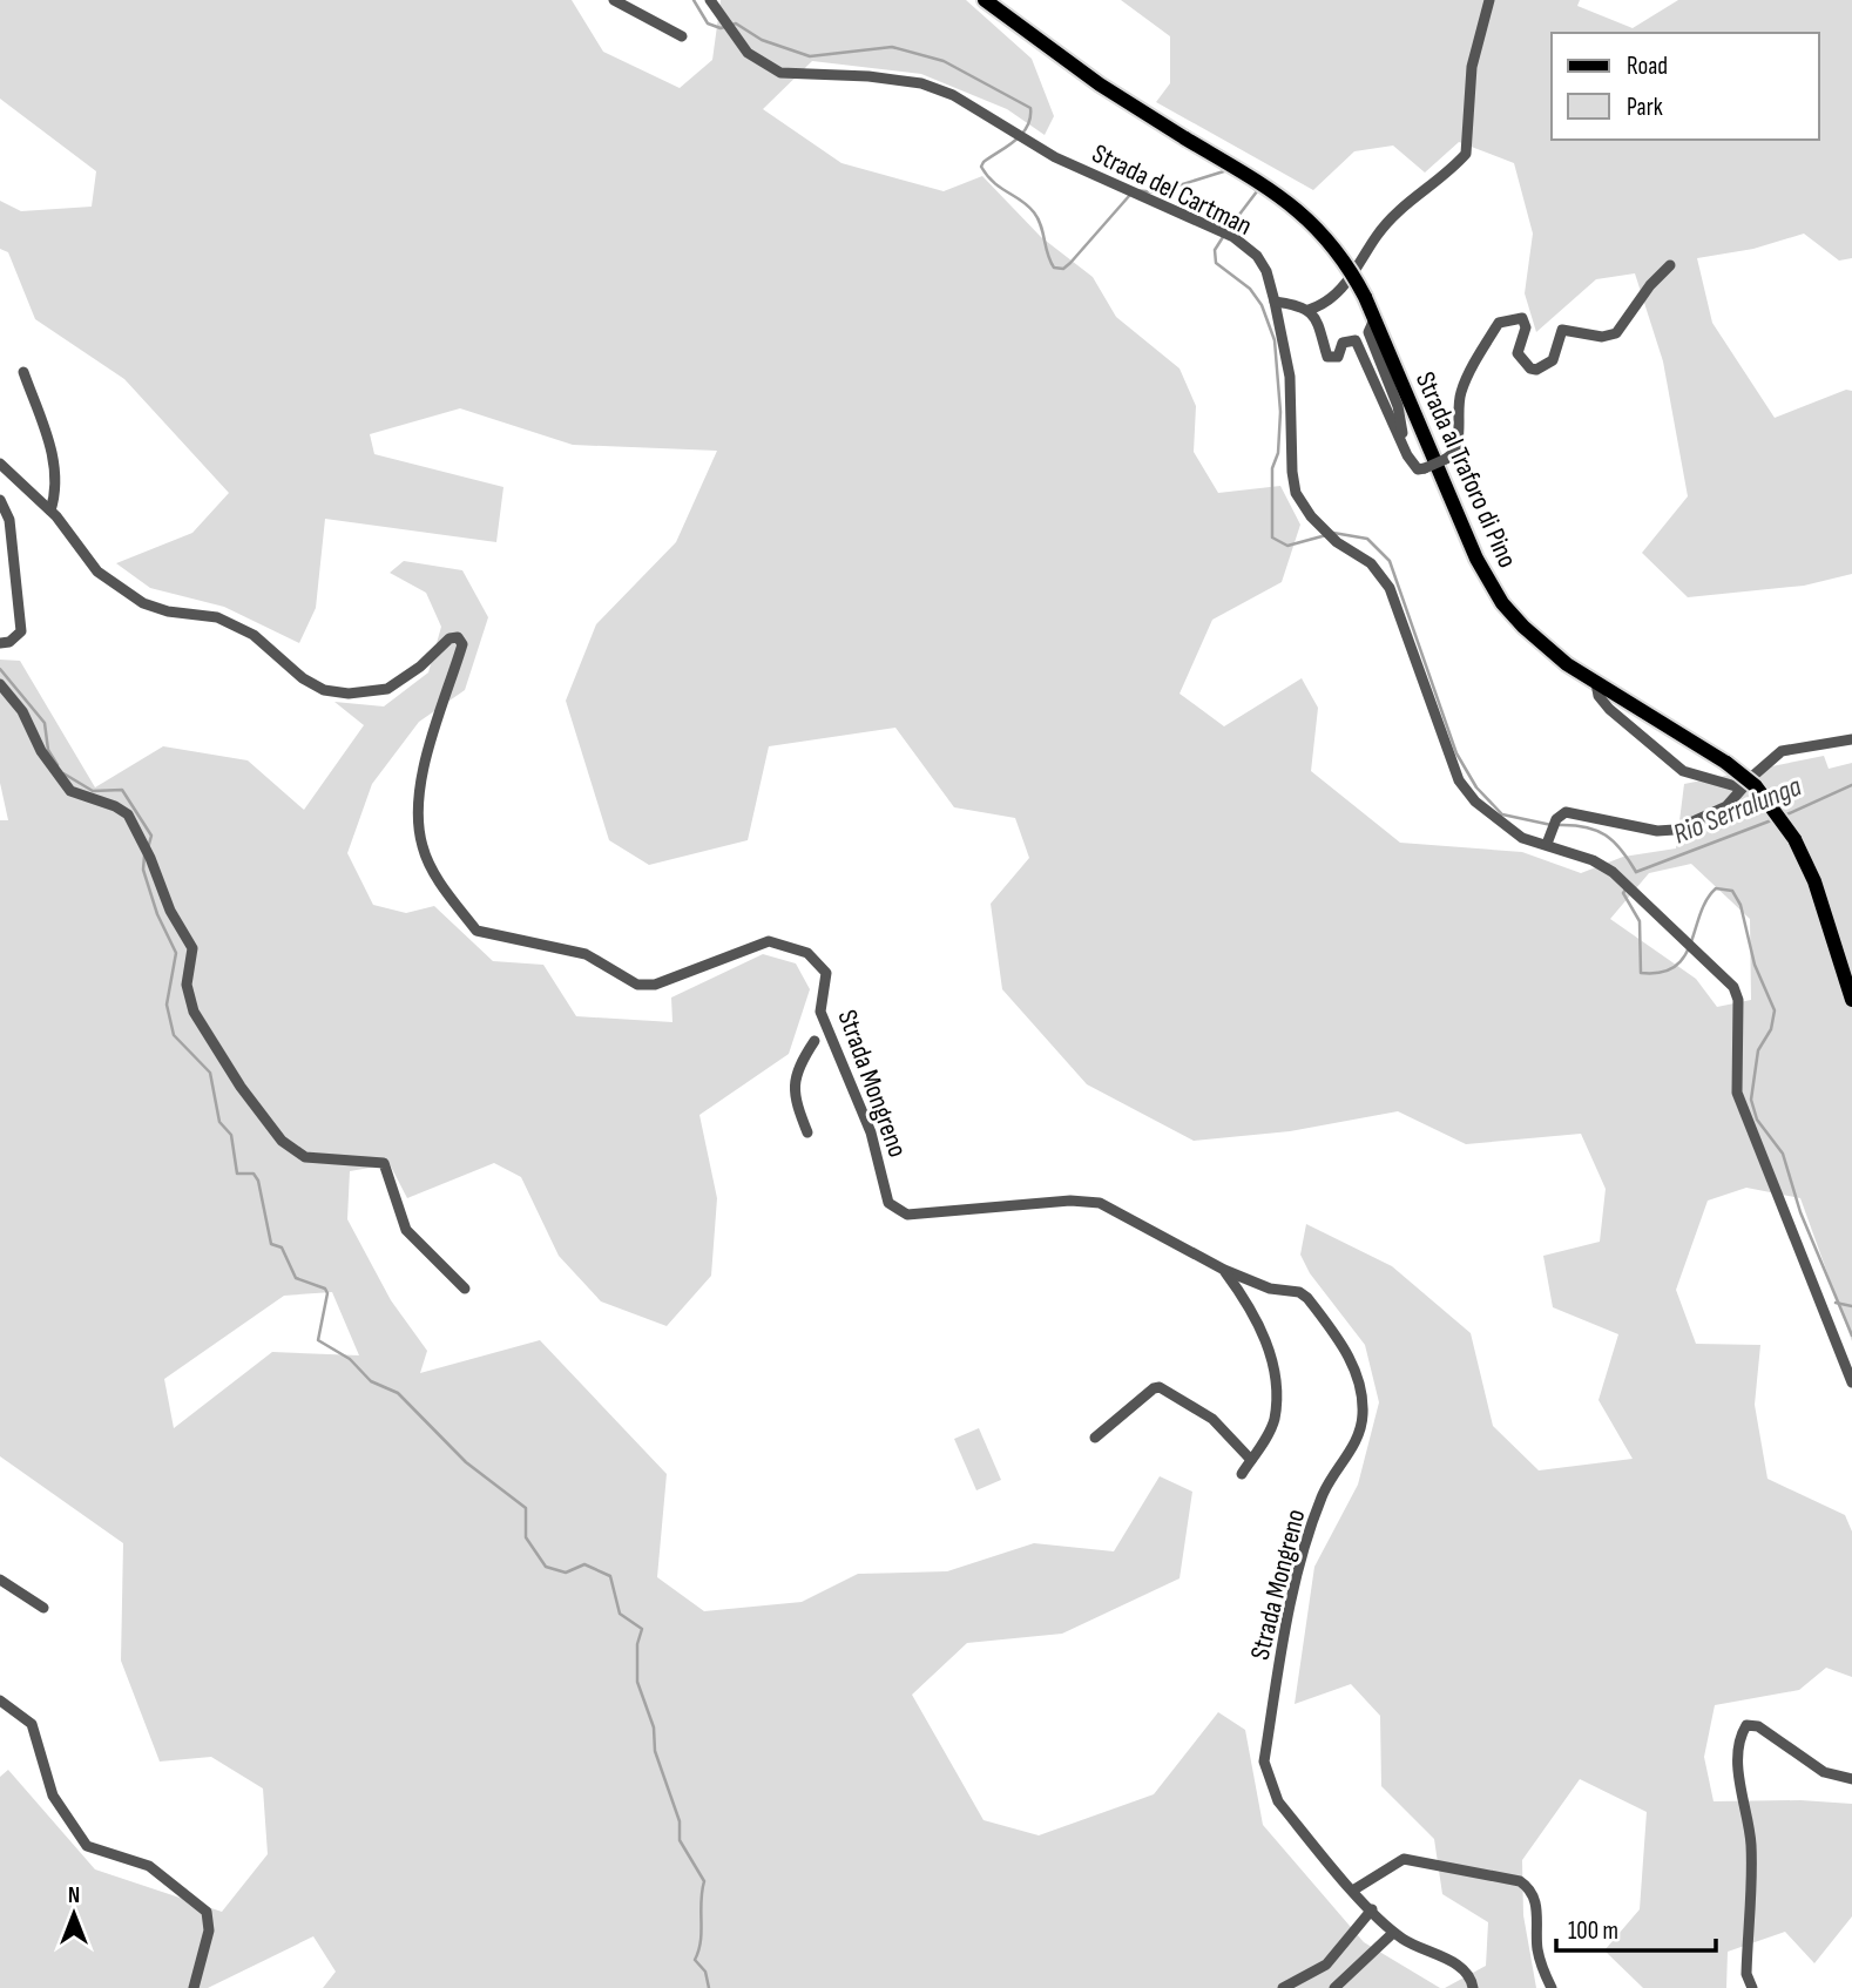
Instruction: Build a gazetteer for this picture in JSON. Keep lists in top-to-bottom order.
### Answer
{
  "streets": {
    "main road": ["Strada al Traforo di Pino"],
    "street": ["Strada del Cartman", "Strada Mongreno"]
  },
  "water": ["Rio Serralunga"],
  "legend": ["Road", "Park"],
  "scale_bar": "100 m",
  "north": "top"
}
